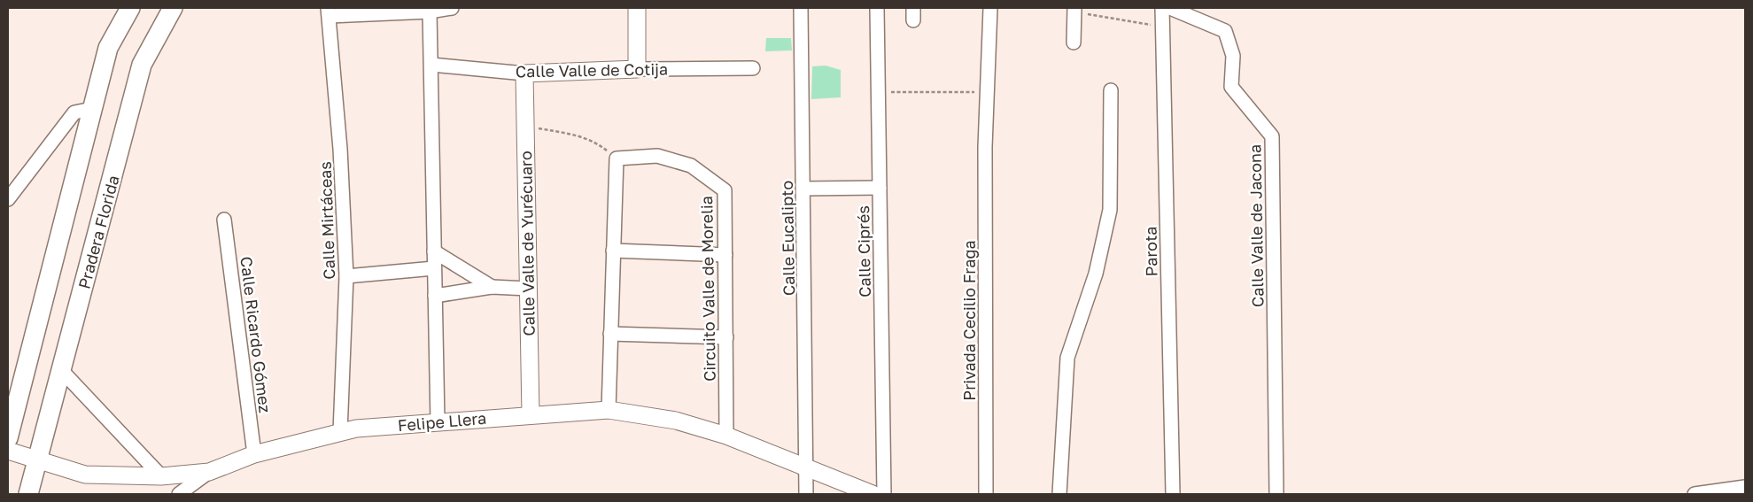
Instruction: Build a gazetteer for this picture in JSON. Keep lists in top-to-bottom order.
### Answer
{
  "streets": {
    "main road": ["Pradera Florida"],
    "street": [
      "Calle Valle de Cotija",
      "Calle Mirtáceas",
      "Calle Valle de Jacona",
      "Calle Eucalipto",
      "Calle Valle de Yurécuaro",
      "Calle Ciprés",
      "Parota",
      "Circuito Valle de Morelia",
      "Privada Cecilio Fraga",
      "Calle Ricardo Gómez",
      "Felipe Llera"
    ]
  },
  "crossings": [
    ["Calle Valle de Cotija", "Calle Valle de Yurécuaro"],
    ["Calle Mirtáceas", "Felipe Llera"],
    ["Pradera Florida", "Felipe Llera"],
    ["Calle Eucalipto", "Felipe Llera"],
    ["Calle Valle de Yurécuaro", "Felipe Llera"],
    ["Circuito Valle de Morelia", "Felipe Llera"],
    ["Calle Ricardo Gómez", "Felipe Llera"]
  ]
}
